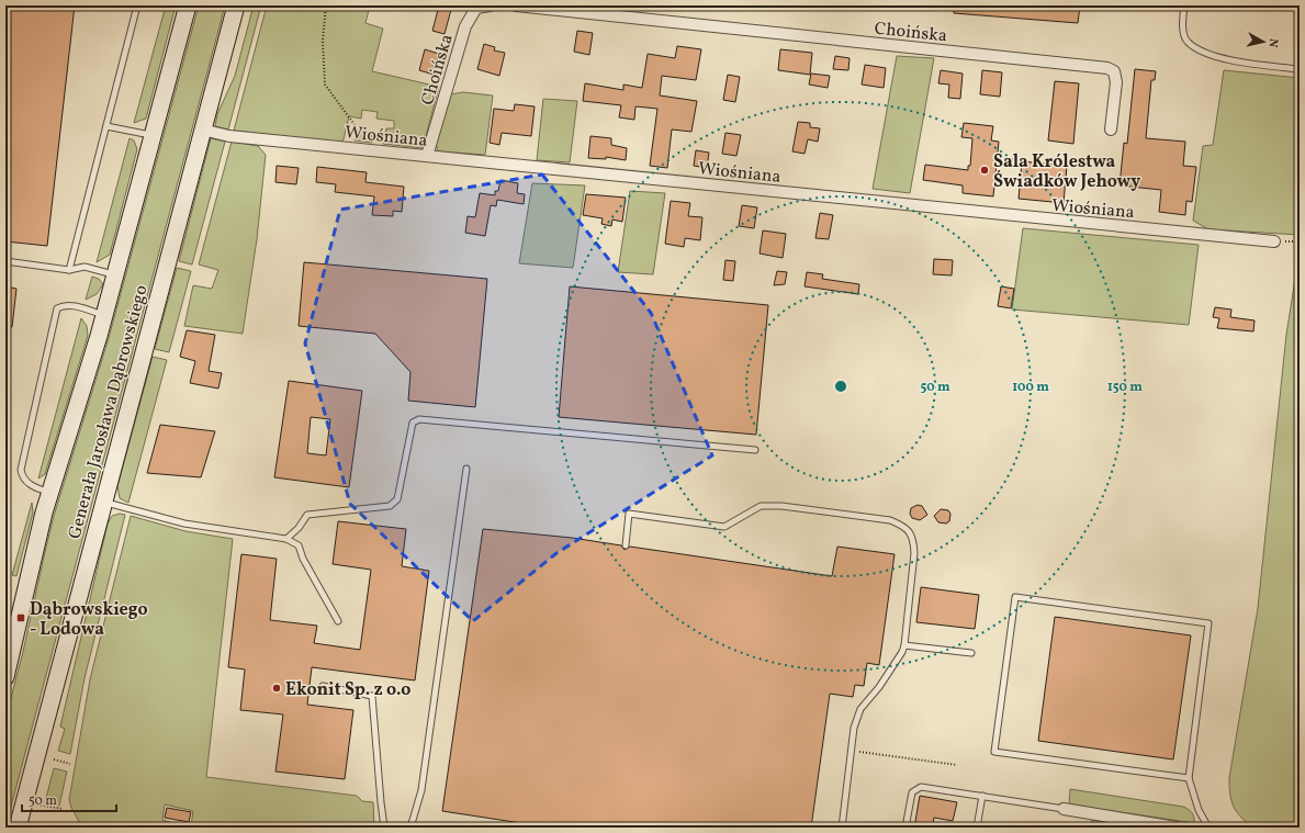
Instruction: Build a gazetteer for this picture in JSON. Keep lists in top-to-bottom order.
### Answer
{
  "streets": {
    "main road": ["Generała Jarosława Dąbrowskiego"],
    "street": ["Choińska", "Wiośniana"]
  },
  "crossings": [
    ["Choińska", "Wiośniana"],
    ["Wiośniana", "Generała Jarosława Dąbrowskiego"]
  ],
  "places": {
    "other": ["Sala Królestwa Świadków Jehowy", "Ekonit Sp. z o.o"],
    "transit": ["Dąbrowskiego - Lodowa"]
  },
  "scale_bar": "50 m",
  "north": "right",
  "rings": ["50 m", "100 m", "150 m"]
}
